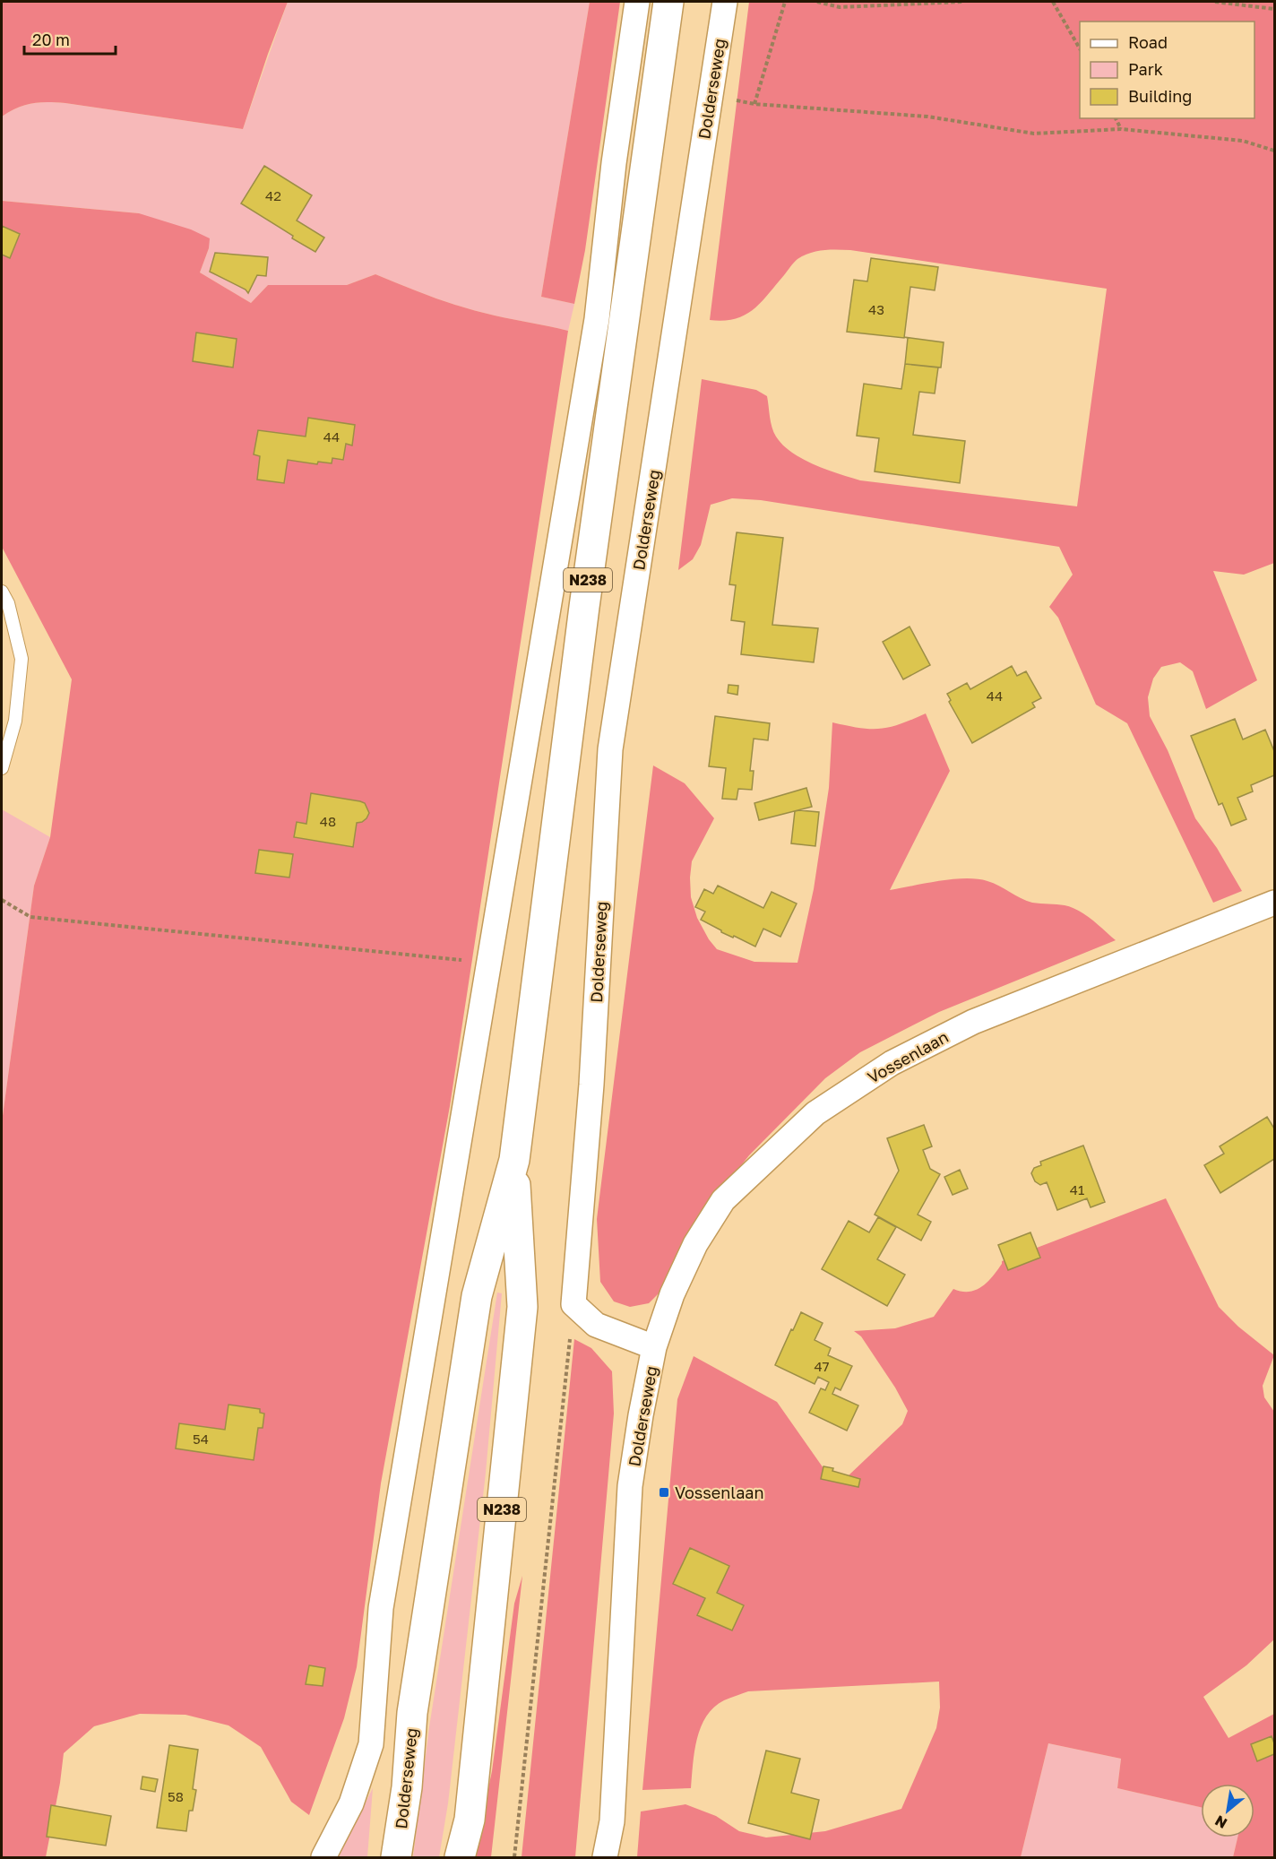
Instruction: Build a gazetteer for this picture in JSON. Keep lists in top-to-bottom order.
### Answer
{
  "streets": {
    "main road": ["Dolderseweg", "N238"],
    "street": ["Vossenlaan"]
  },
  "crossings": [
    ["Dolderseweg", "Vossenlaan"]
  ],
  "places": {
    "transit": ["Vossenlaan"]
  },
  "house_numbers": [
    "42",
    "43",
    "44",
    "44",
    "48",
    "41",
    "47",
    "54",
    "58"
  ],
  "legend": ["Road", "Park", "Building"],
  "scale_bar": "20 m",
  "north": "bottom left"
}
